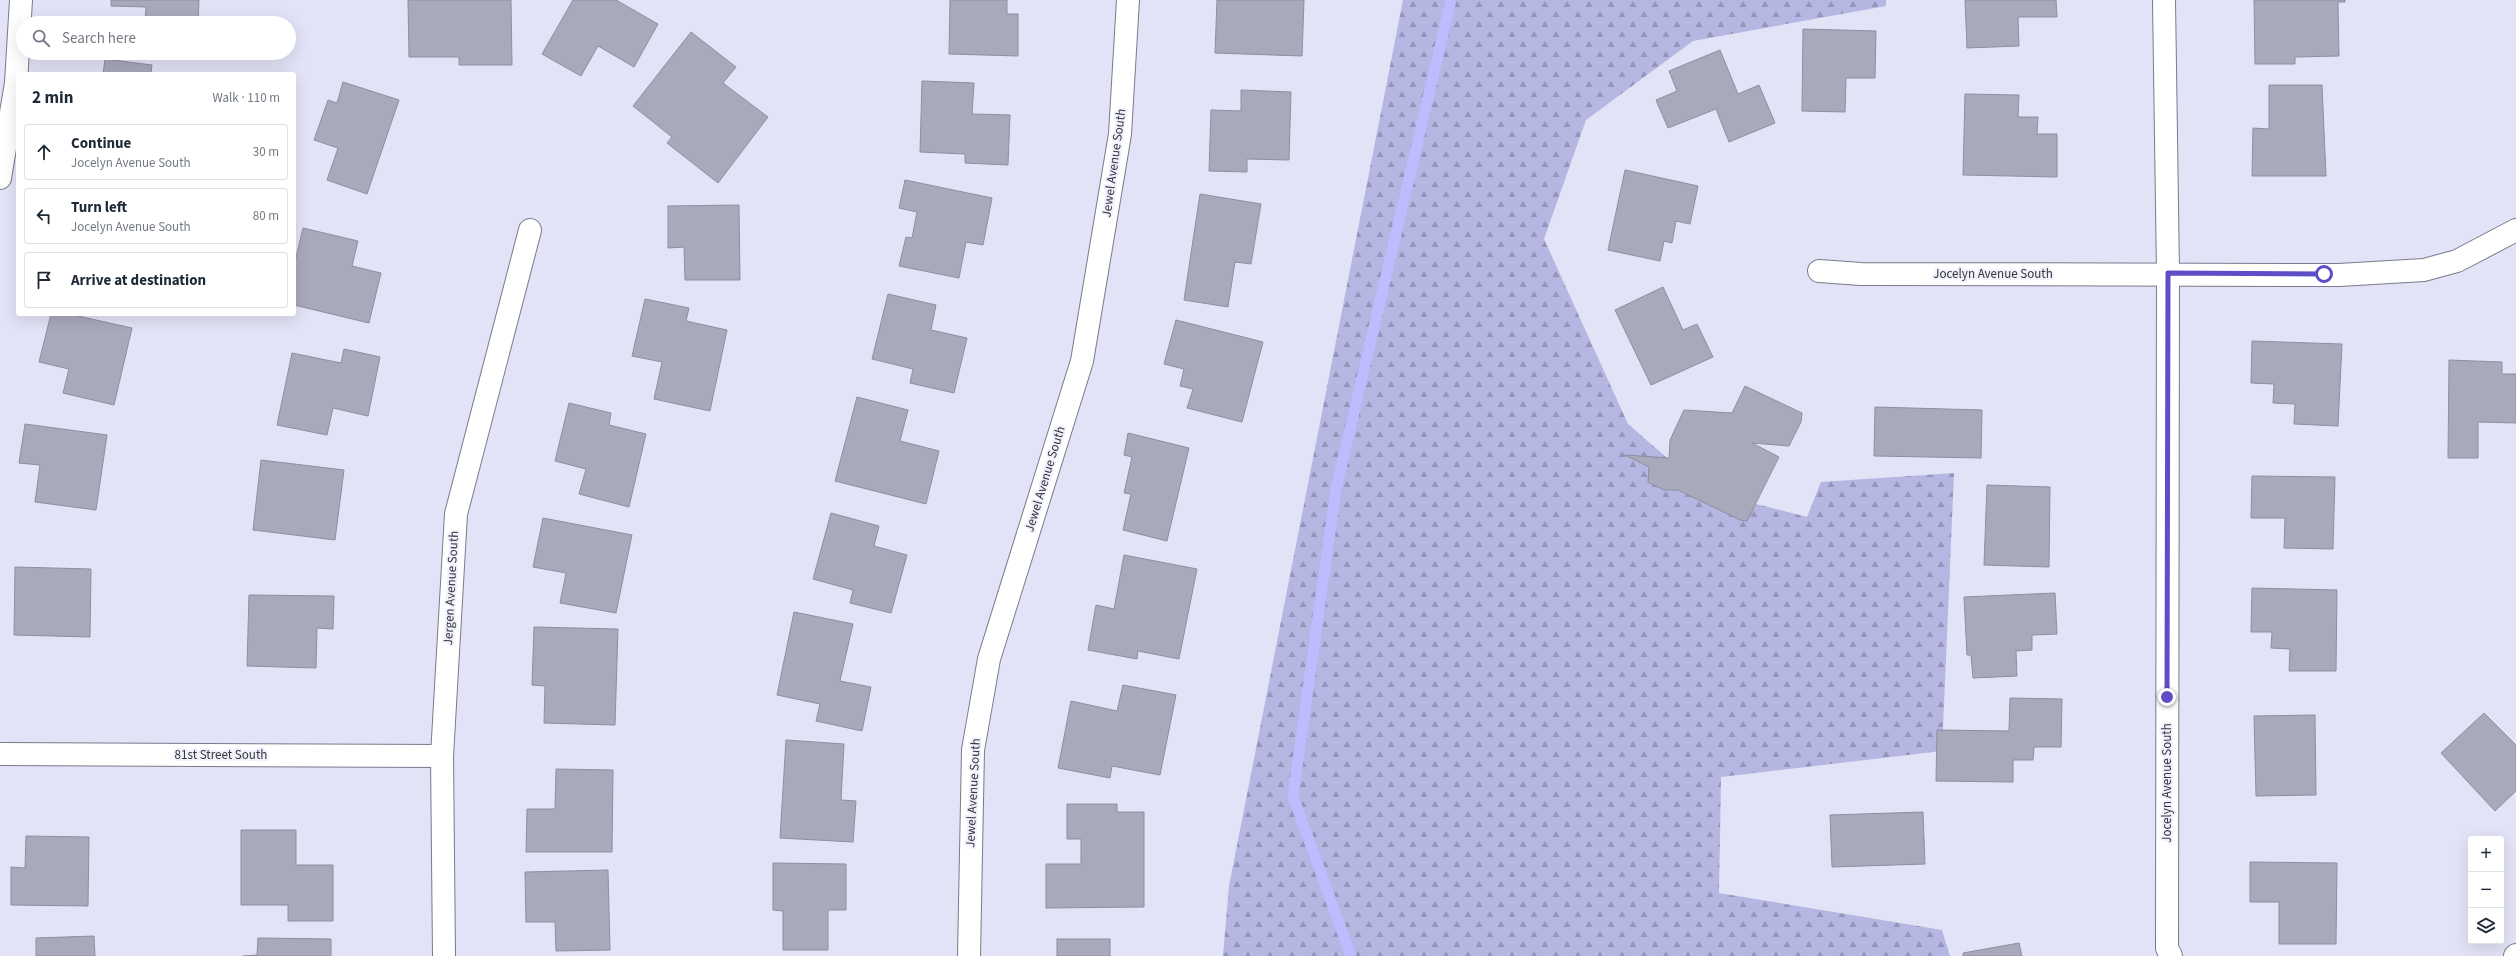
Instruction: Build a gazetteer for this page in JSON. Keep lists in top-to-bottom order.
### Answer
{
  "streets": {
    "street": [
      "Jewel Avenue South",
      "Jocelyn Avenue South",
      "Jergen Avenue South",
      "81st Street South"
    ]
  },
  "crossings": [
    ["Jergen Avenue South", "81st Street South"]
  ],
  "page": {
    "search": "Search here",
    "heading": ["2 min", "Walk · 110 m"],
    "list": [
      ["Continue", "Jocelyn Avenue South", "30 m"],
      ["Turn left", "Jocelyn Avenue South", "80 m"],
      "Arrive at destination"
    ],
    "map_buttons": ["+", "−"]
  }
}
